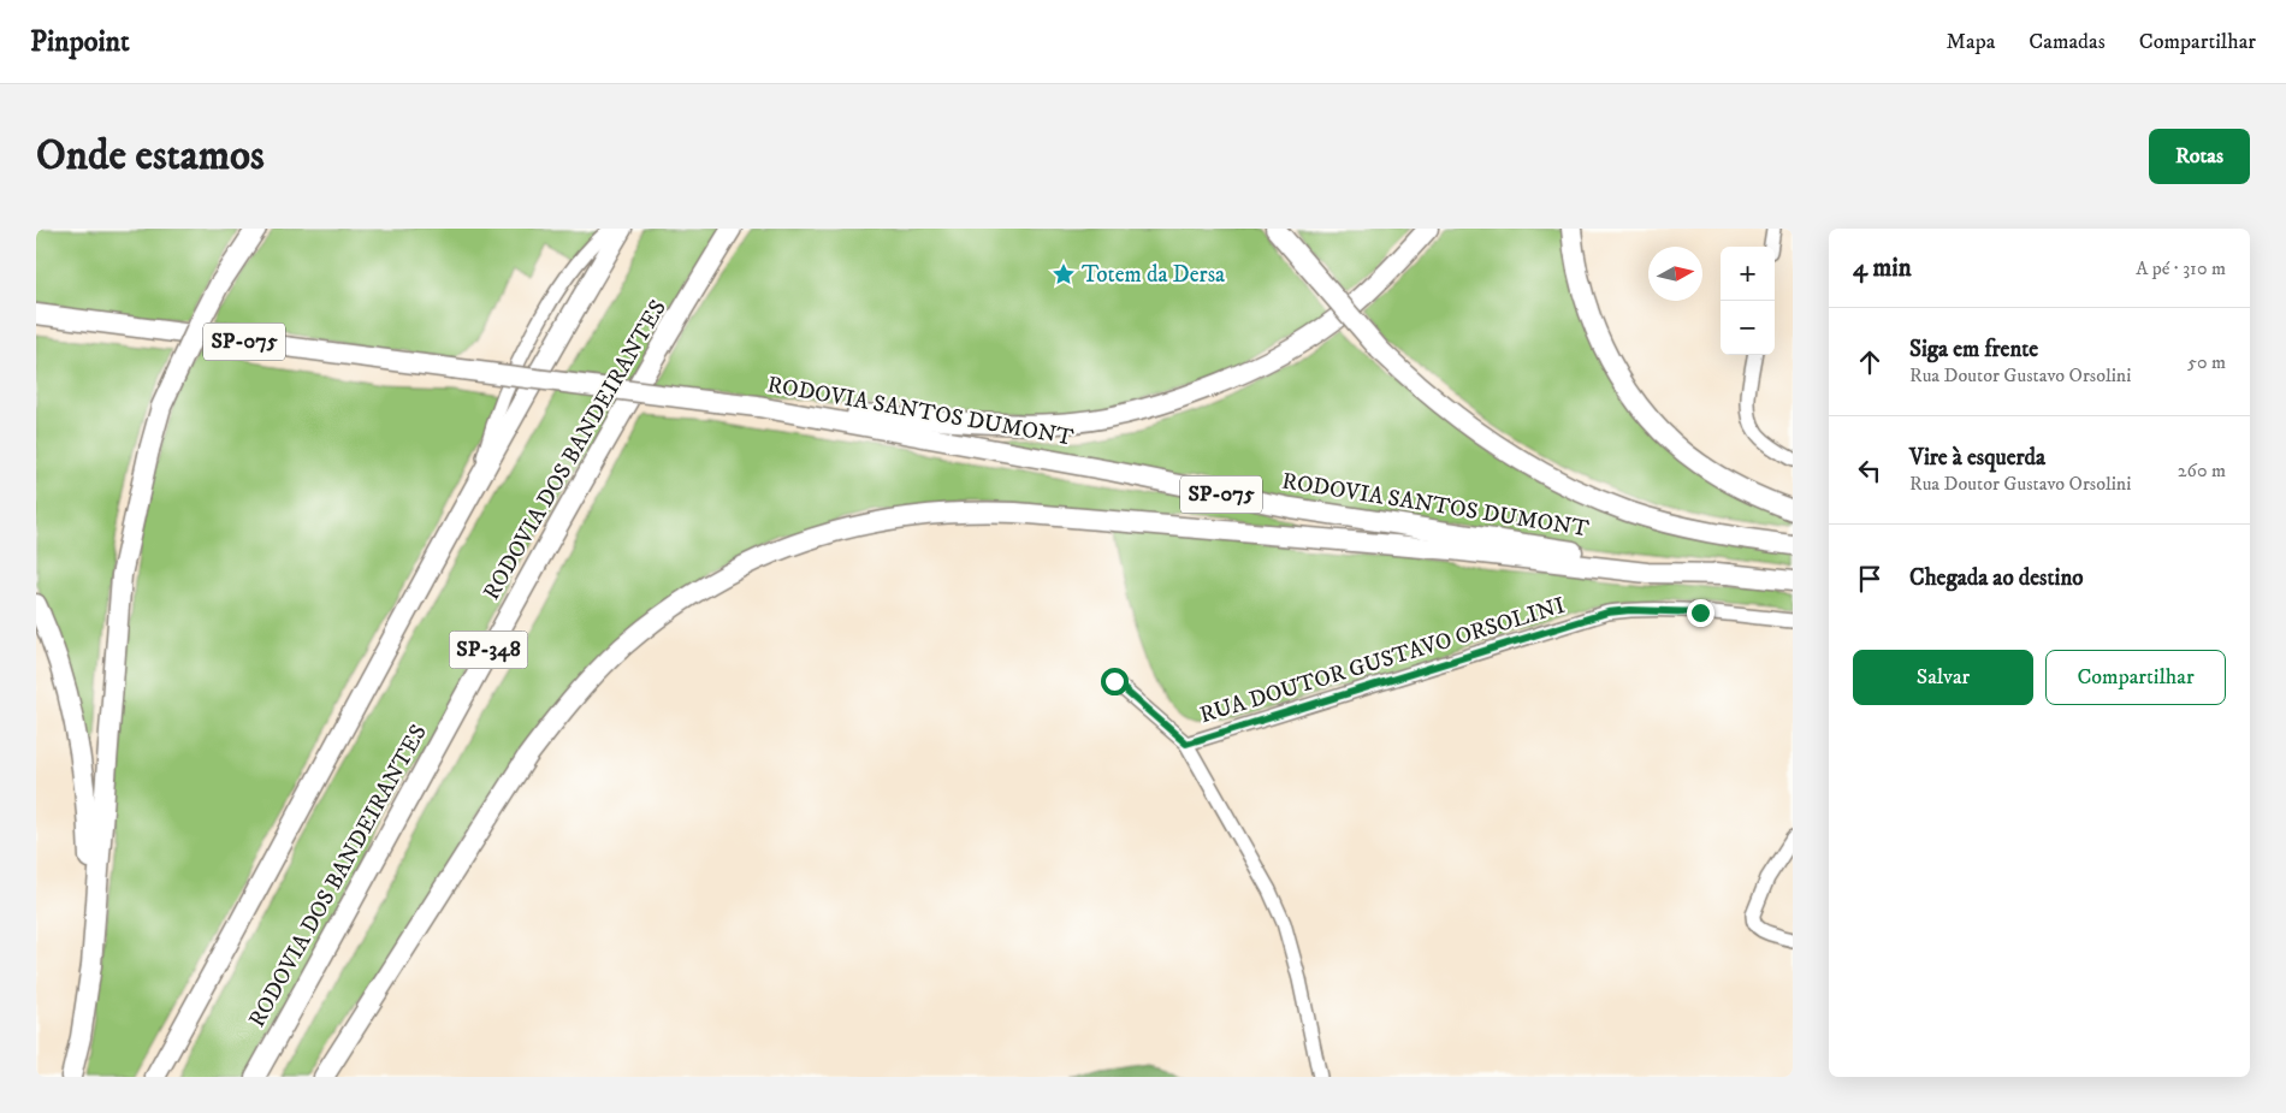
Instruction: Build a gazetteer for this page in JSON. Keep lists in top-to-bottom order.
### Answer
{
  "streets": {
    "highway": [
      "SP-075",
      "RODOVIA SANTOS DUMONT",
      "RODOVIA DOS BANDEIRANTES",
      "SP-348"
    ],
    "street": ["RUA DOUTOR GUSTAVO ORSOLINI"]
  },
  "places": {
    "place": ["Totem da Dersa"]
  },
  "north": "right",
  "page": {
    "header": "Pinpoint",
    "nav": ["Mapa", "Camadas", "Compartilhar"],
    "buttons": [
      "Rotas",
      ["Salvar", "Compartilhar"]
    ],
    "title": "Onde estamos",
    "heading": ["4 min", "A pé · 310 m"],
    "map_buttons": ["+", "−"],
    "list": [
      ["Siga em frente", "Rua Doutor Gustavo Orsolini", "50 m"],
      ["Vire à esquerda", "Rua Doutor Gustavo Orsolini", "260 m"],
      "Chegada ao destino"
    ]
  }
}
